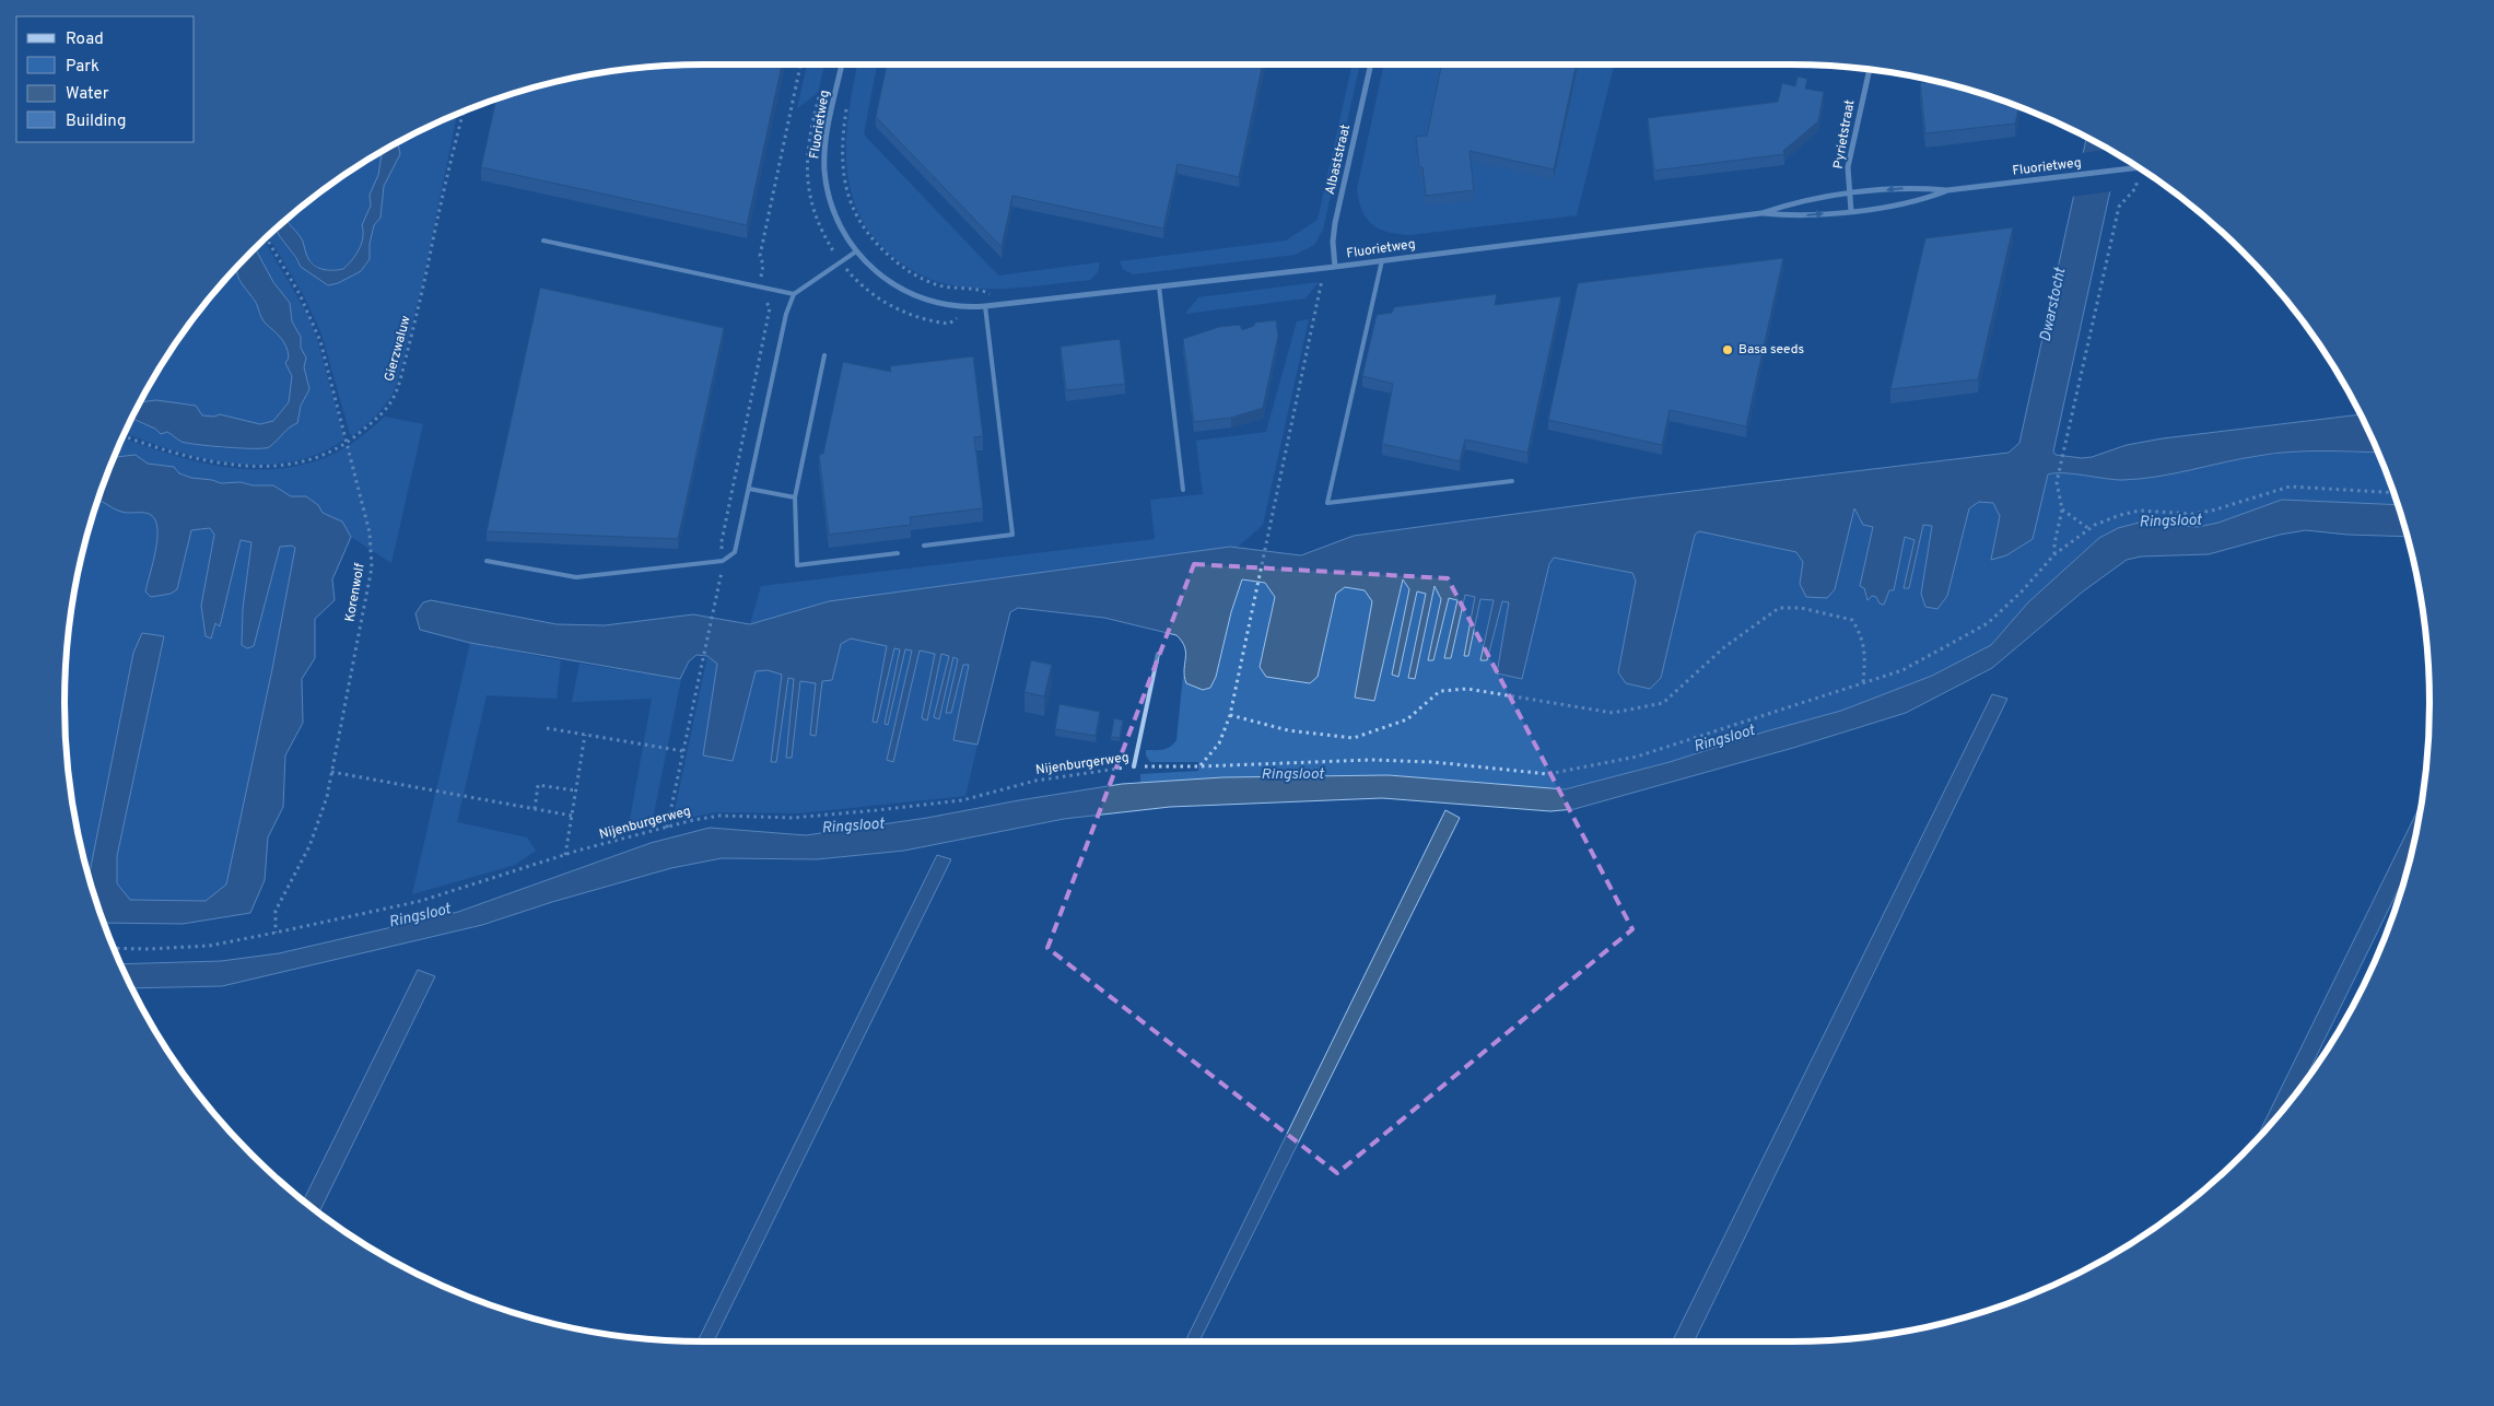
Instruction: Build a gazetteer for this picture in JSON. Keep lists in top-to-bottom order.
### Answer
{
  "streets": {
    "street": ["Fluorietweg", "Pyrietstraat", "Albaststraat"],
    "path": ["Gierzwaluw", "Korenwolf", "Nijenburgerweg"]
  },
  "crossings": [
    ["Fluorietweg", "Pyrietstraat"],
    ["Fluorietweg", "Albaststraat"],
    ["Gierzwaluw", "Korenwolf"],
    ["Korenwolf", "Nijenburgerweg"]
  ],
  "water": ["Dwarstocht", "Ringsloot"],
  "places": ["Basa seeds"],
  "legend": [
    "Road",
    "Park",
    "Water",
    "Building"
  ]
}
